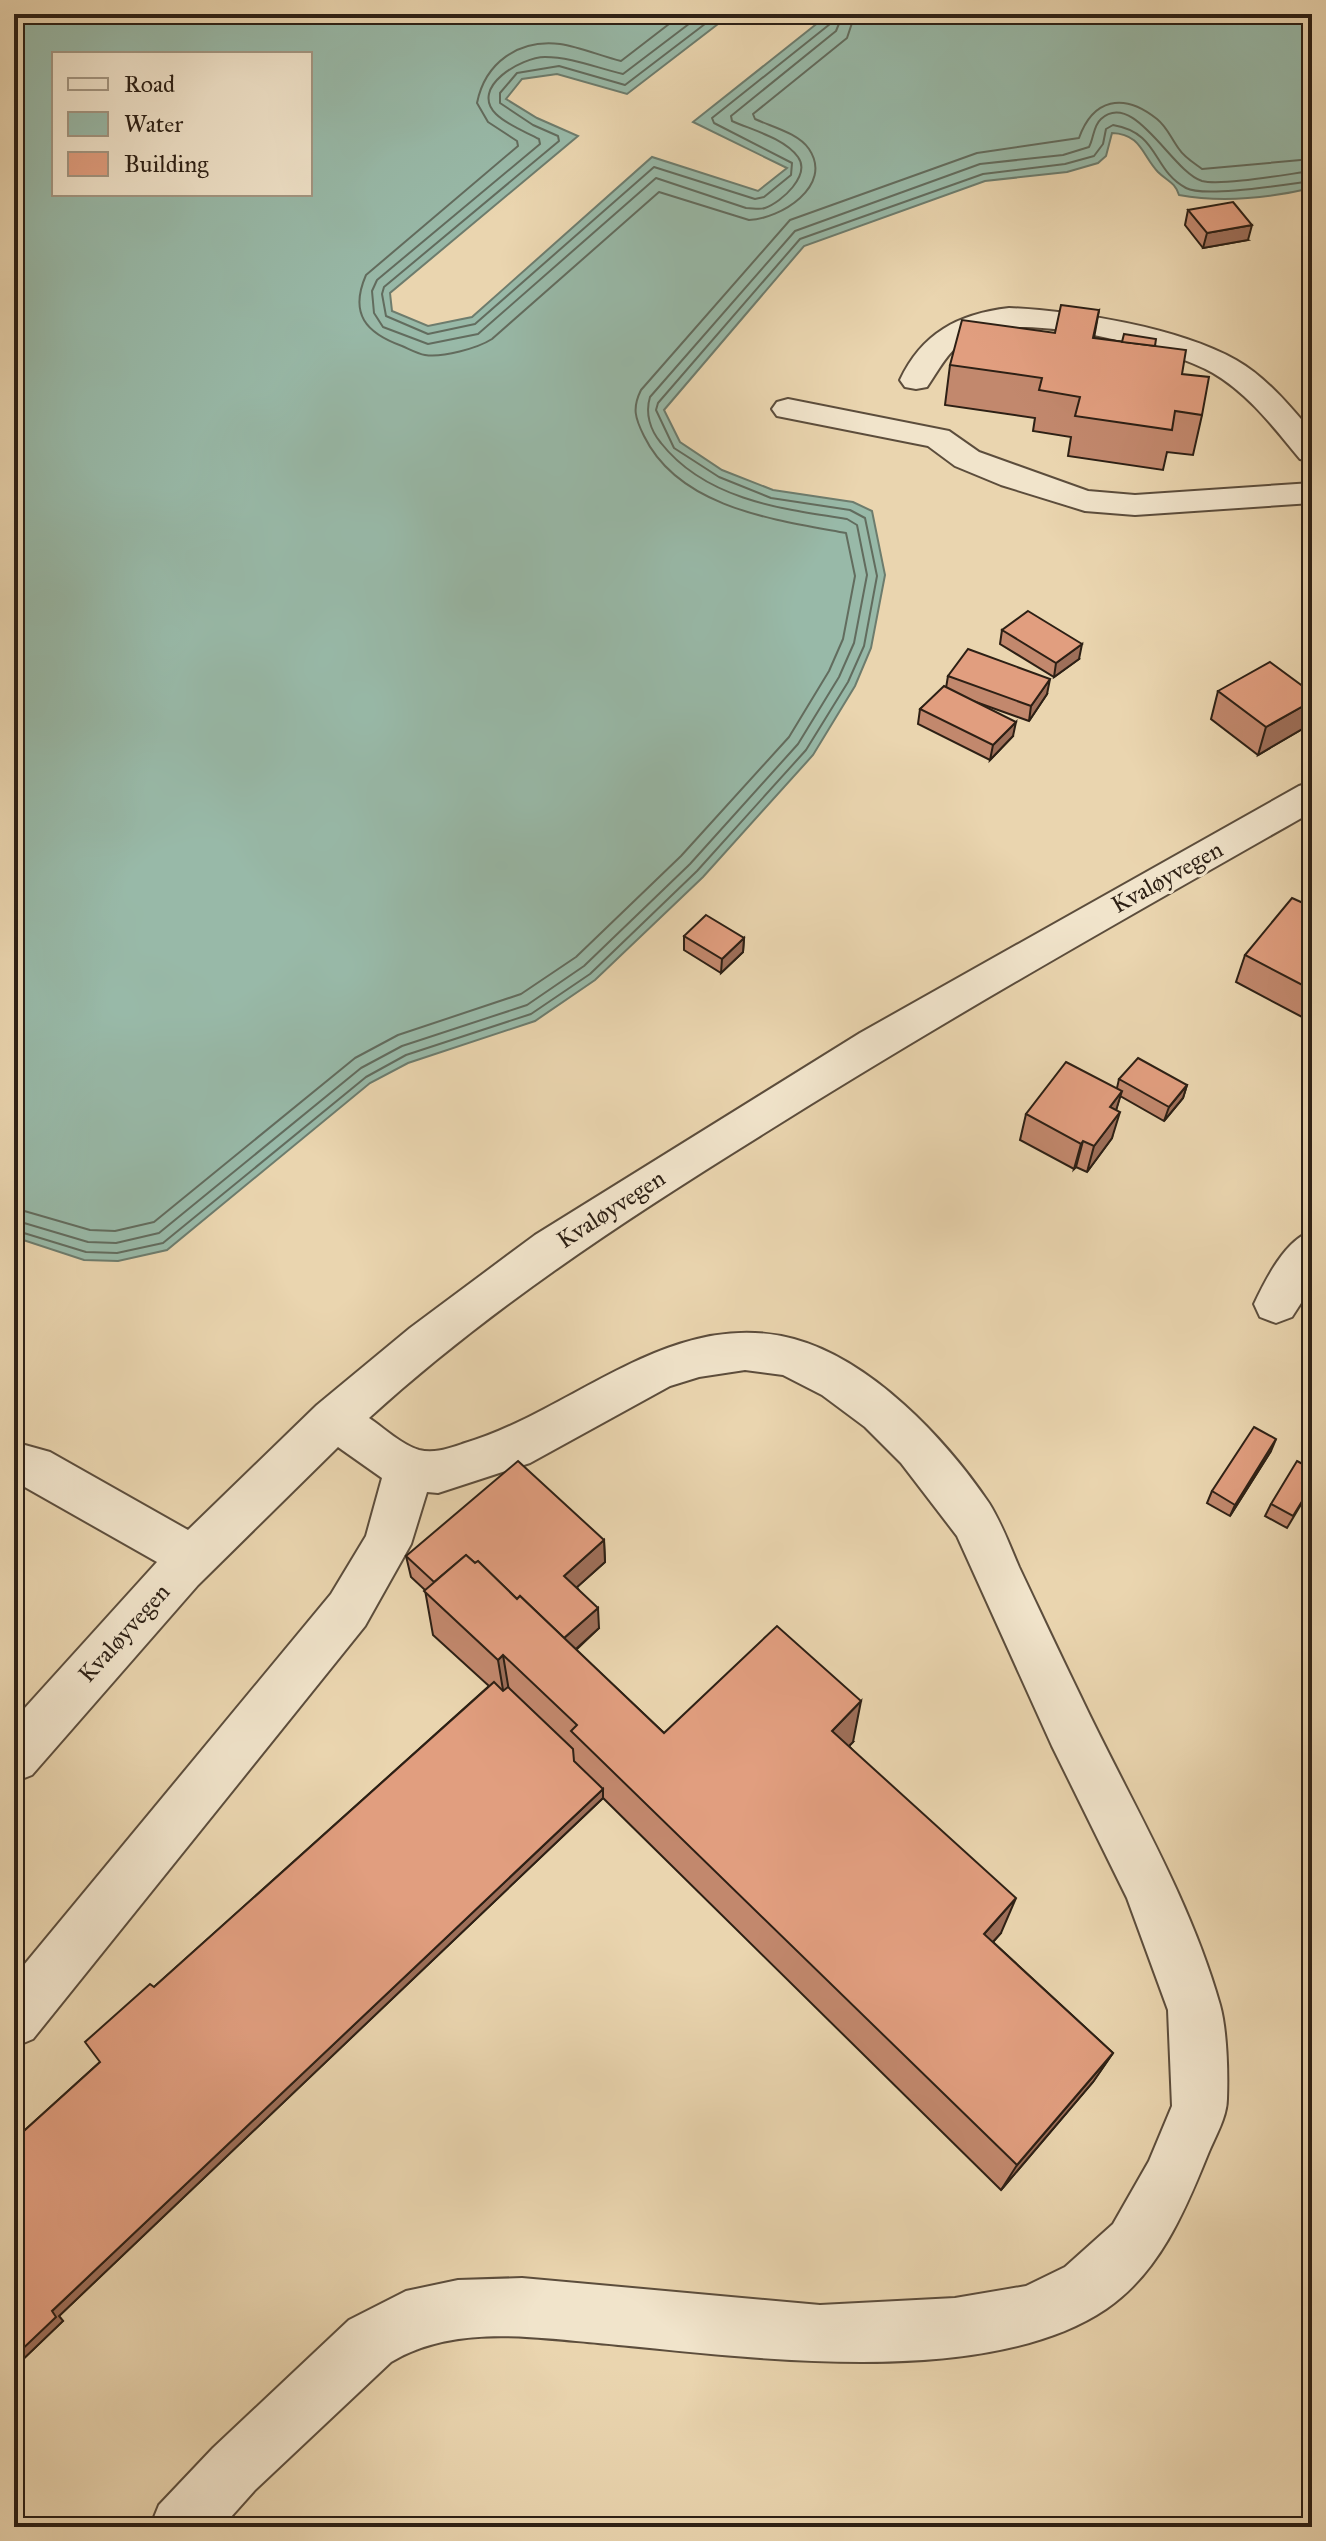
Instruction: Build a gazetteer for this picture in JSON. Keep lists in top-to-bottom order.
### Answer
{
  "streets": {
    "street": ["Kvaløyvegen"]
  },
  "legend": ["Road", "Water", "Building"]
}
